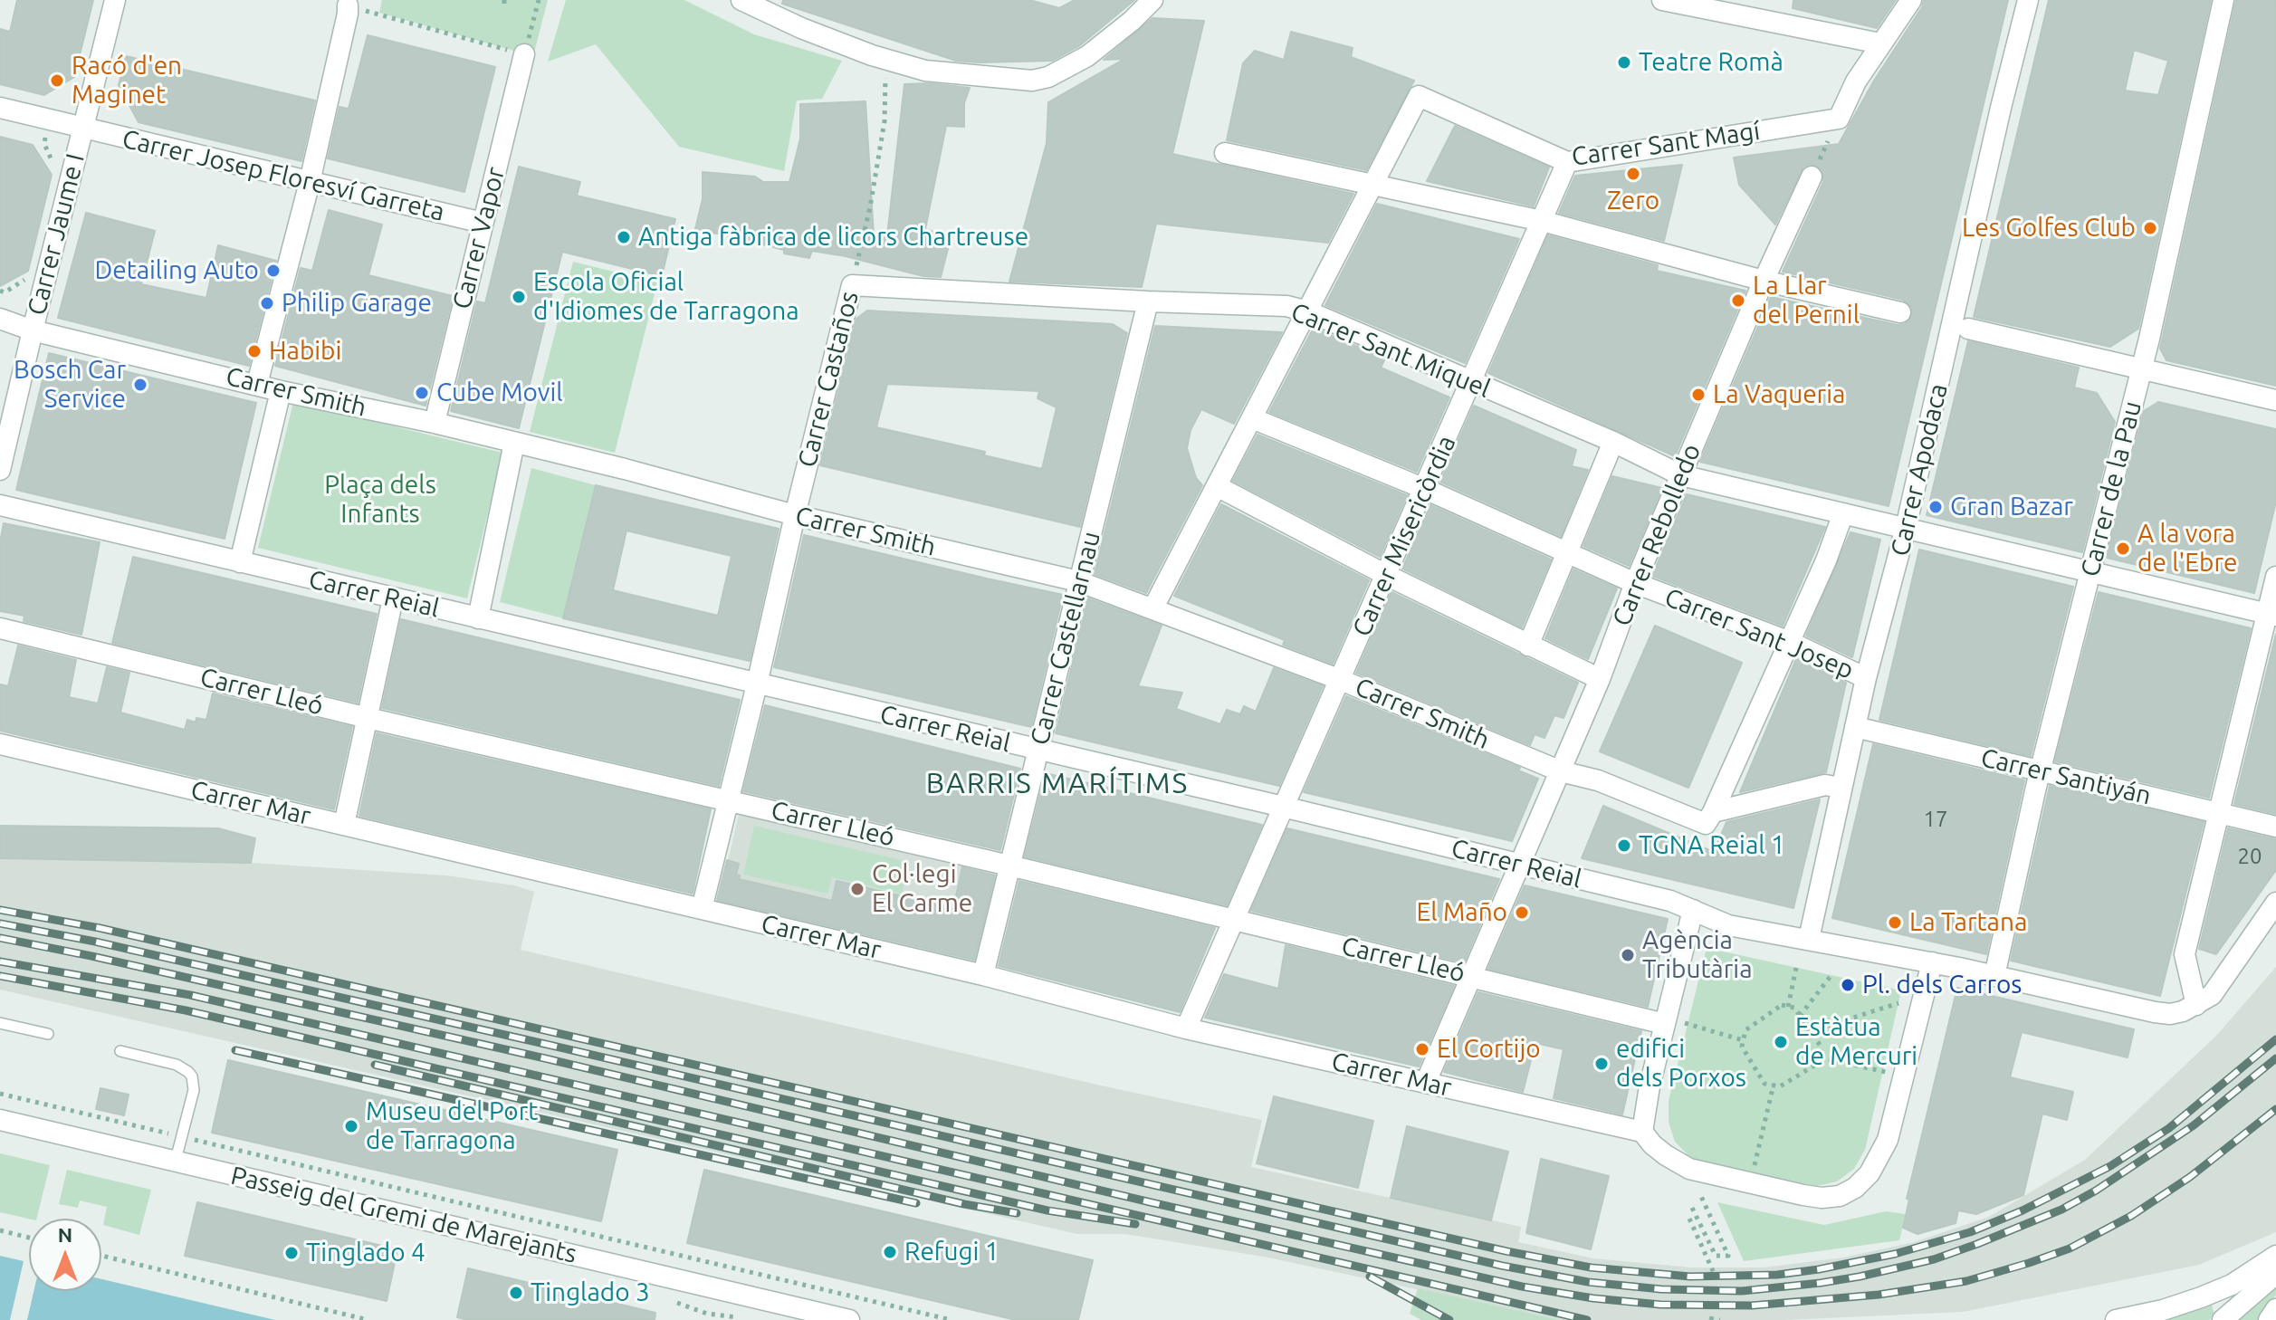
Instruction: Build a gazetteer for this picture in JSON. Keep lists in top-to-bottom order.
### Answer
{
  "streets": {
    "street": [
      "Carrer Sant Magí",
      "Carrer Josep Floresví Garreta",
      "Carrer Jaume I",
      "Carrer Vapor",
      "Carrer Sant Miquel",
      "Carrer Castaños",
      "Carrer Smith",
      "Carrer Apodaca",
      "Carrer de la Pau",
      "Carrer Rebolledo",
      "Carrer Misericòrdia",
      "Carrer Reial",
      "Carrer Sant Josep",
      "Carrer Castellarnau",
      "Carrer Lleó",
      "Carrer Santiyán",
      "Carrer Mar",
      "Passeig del Gremi de Marejants"
    ]
  },
  "crossings": [
    ["Carrer Sant Magí", "Carrer Misericòrdia"],
    ["Carrer Josep Floresví Garreta", "Carrer Jaume I"],
    ["Carrer Josep Floresví Garreta", "Carrer Vapor"],
    ["Carrer Jaume I", "Carrer Smith"],
    ["Carrer Vapor", "Carrer Smith"],
    ["Carrer Sant Miquel", "Carrer Castaños"],
    ["Carrer Sant Miquel", "Carrer Apodaca"],
    ["Carrer Sant Miquel", "Carrer de la Pau"],
    ["Carrer Sant Miquel", "Carrer Rebolledo"],
    ["Carrer Sant Miquel", "Carrer Misericòrdia"],
    ["Carrer Sant Miquel", "Carrer Castellarnau"],
    ["Carrer Castaños", "Carrer Smith"],
    ["Carrer Castaños", "Carrer Reial"],
    ["Carrer Castaños", "Carrer Lleó"],
    ["Carrer Castaños", "Carrer Mar"],
    ["Carrer Smith", "Carrer Rebolledo"],
    ["Carrer Smith", "Carrer Misericòrdia"],
    ["Carrer Smith", "Carrer Castellarnau"],
    ["Carrer Apodaca", "Carrer Reial"],
    ["Carrer Apodaca", "Carrer Sant Josep"],
    ["Carrer Apodaca", "Carrer Santiyán"],
    ["Carrer de la Pau", "Carrer Reial"],
    ["Carrer de la Pau", "Carrer Santiyán"],
    ["Carrer Rebolledo", "Carrer Reial"],
    ["Carrer Rebolledo", "Carrer Sant Josep"],
    ["Carrer Rebolledo", "Carrer Lleó"],
    ["Carrer Rebolledo", "Carrer Mar"],
    ["Carrer Misericòrdia", "Carrer Reial"],
    ["Carrer Misericòrdia", "Carrer Sant Josep"],
    ["Carrer Misericòrdia", "Carrer Lleó"],
    ["Carrer Misericòrdia", "Carrer Mar"],
    ["Carrer Reial", "Carrer Castellarnau"],
    ["Carrer Castellarnau", "Carrer Lleó"],
    ["Carrer Castellarnau", "Carrer Mar"]
  ],
  "districts": ["BARRIS MARÍTIMS"],
  "parks": ["Plaça dels Infants"],
  "places": [
    "Teatre Romà",
    "Racó d'en Maginet",
    "Zero",
    "Les Golfes Club",
    "Antiga fàbrica de licors Chartreuse",
    "Detailing Auto",
    "Escola Oficial d'Idiomes de Tarragona",
    "La Llar del Pernil",
    "Philip Garage",
    "Habibi",
    "Bosch Car Service",
    "Cube Movil",
    "La Vaqueria",
    "Gran Bazar",
    "A la vora de l'Ebre",
    "TGNA Reial 1",
    "Col·legi El Carme",
    "El Maño",
    "La Tartana",
    "Agència Tributària",
    "Pl. dels Carros",
    "Estàtua de Mercuri",
    "El Cortijo",
    "edifici dels Porxos",
    "Museu del Port de Tarragona",
    "Refugi 1",
    "Tinglado 4",
    "Tinglado 3"
  ],
  "house_numbers": ["17", "20"],
  "north": "top"
}
